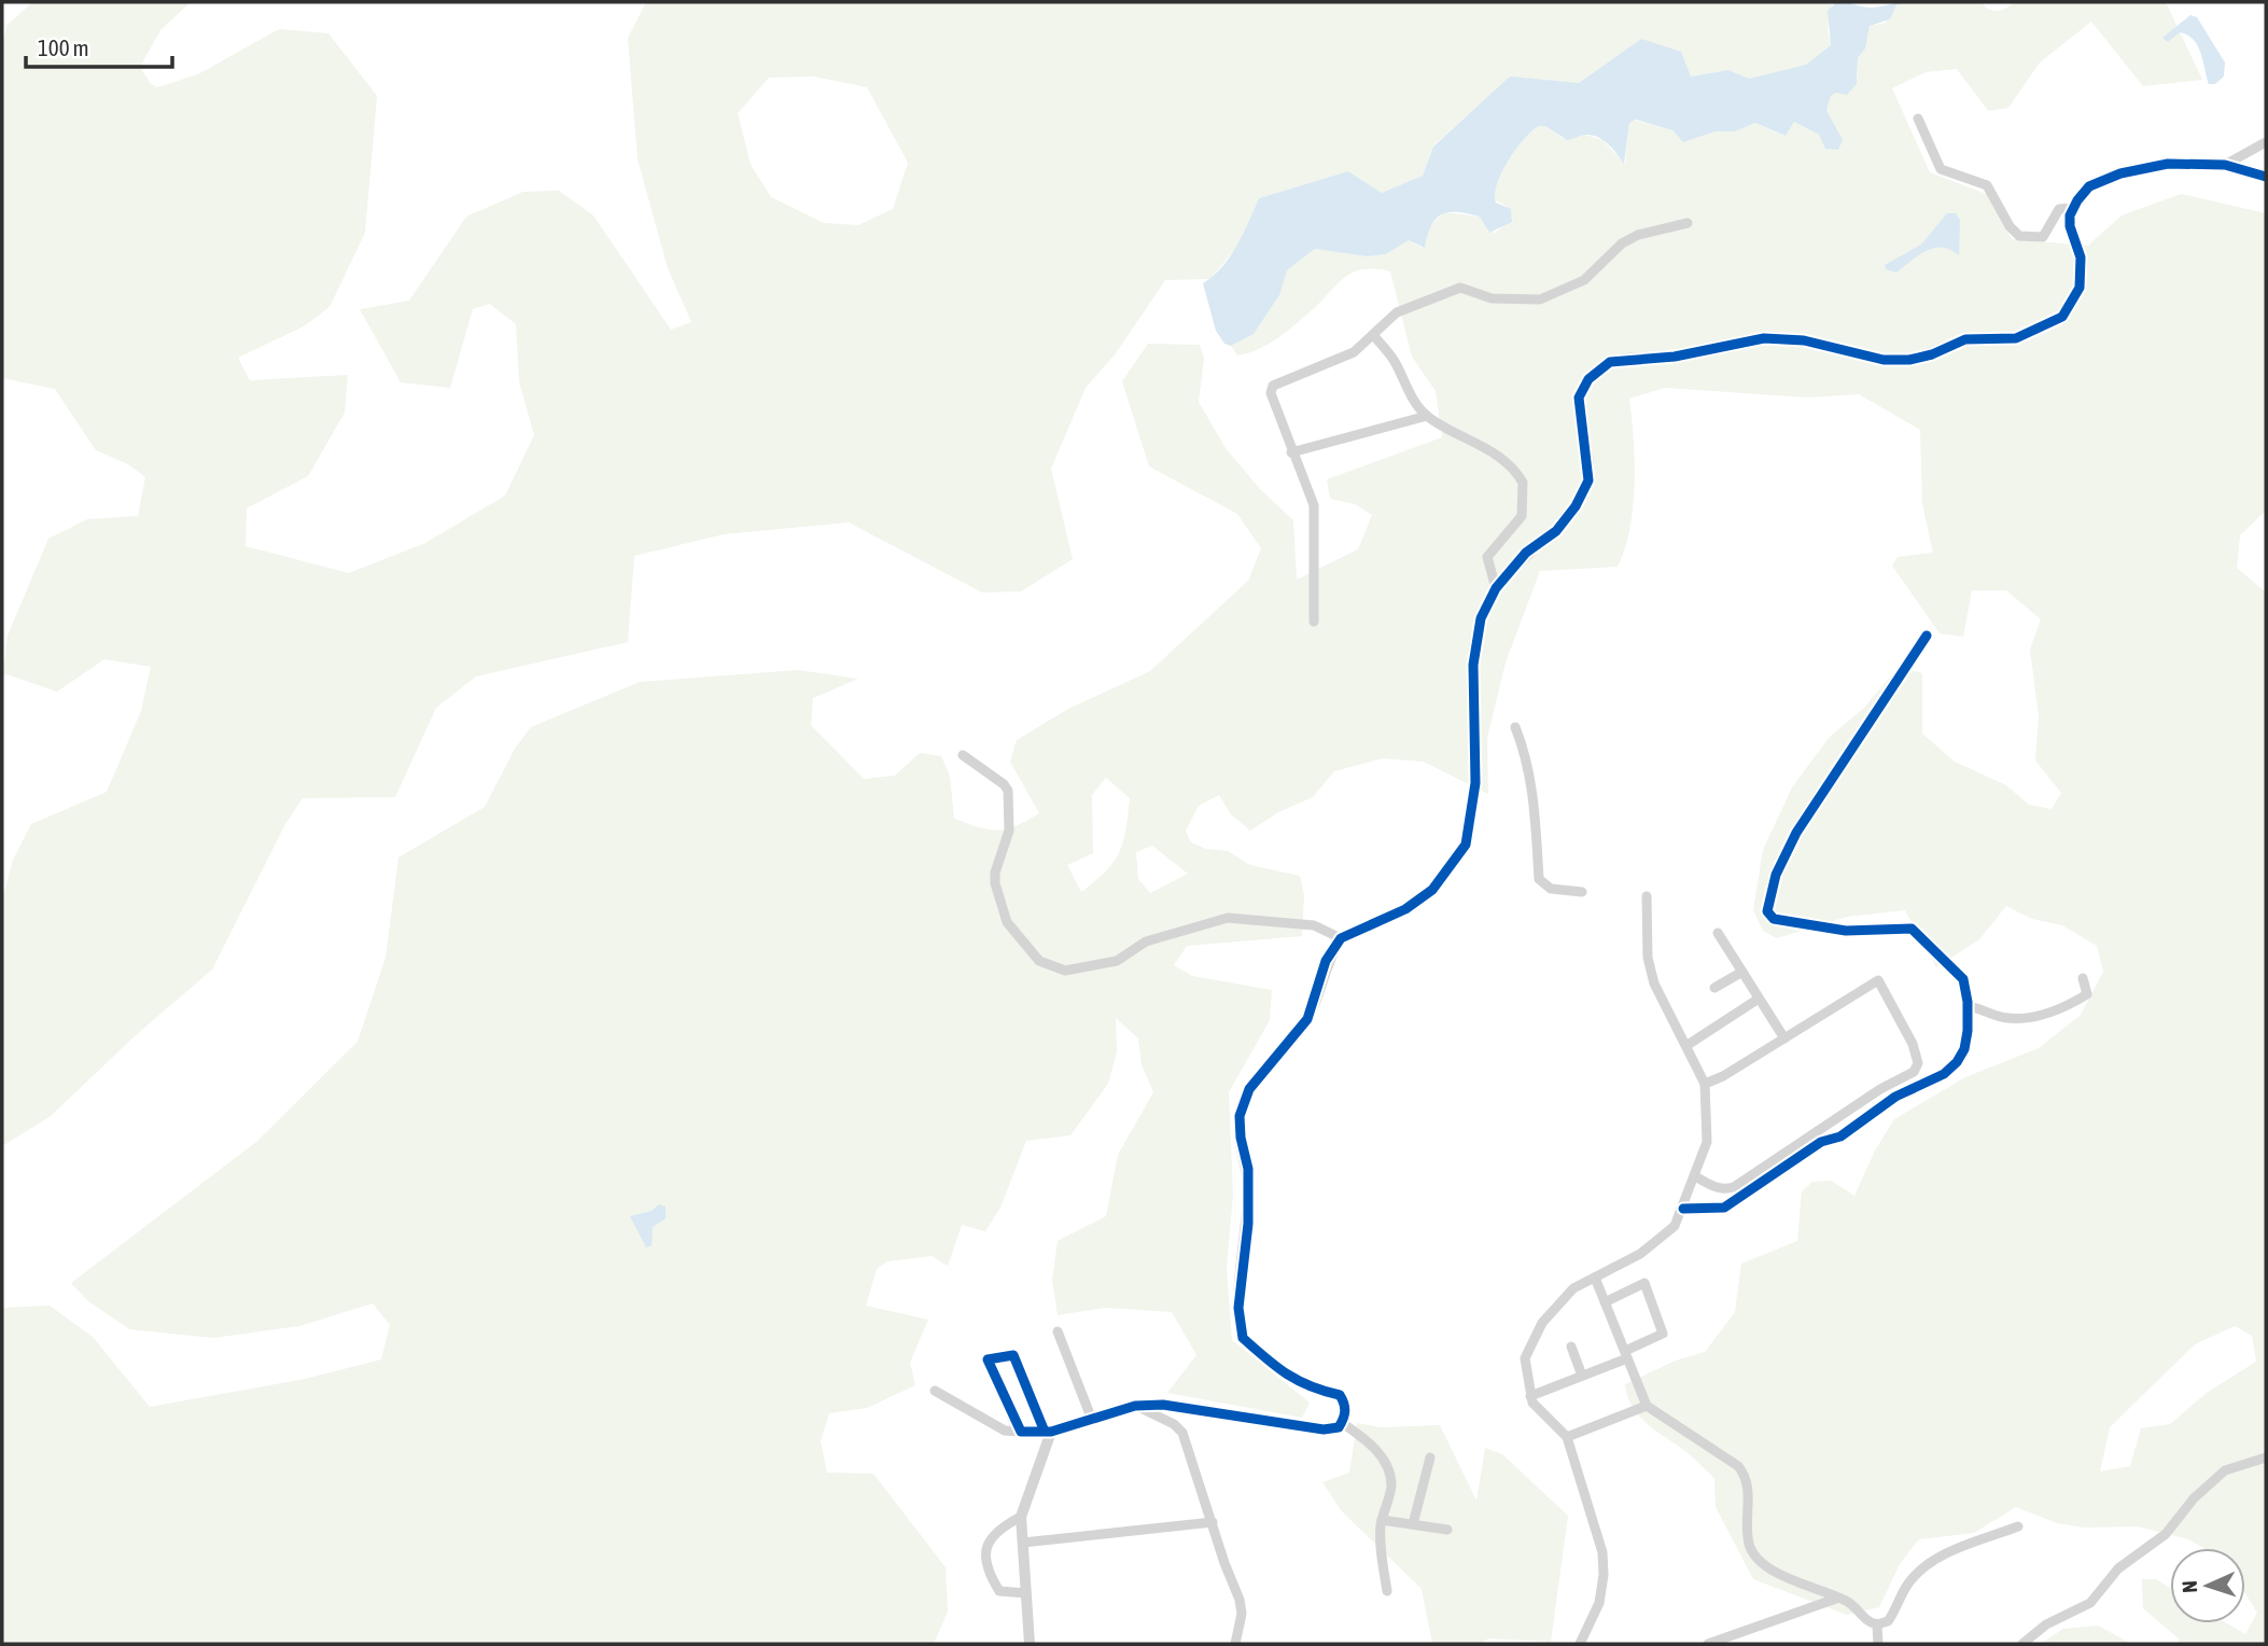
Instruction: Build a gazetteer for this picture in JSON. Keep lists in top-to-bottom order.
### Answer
{
  "scale_bar": "100 m",
  "north": "left"
}
